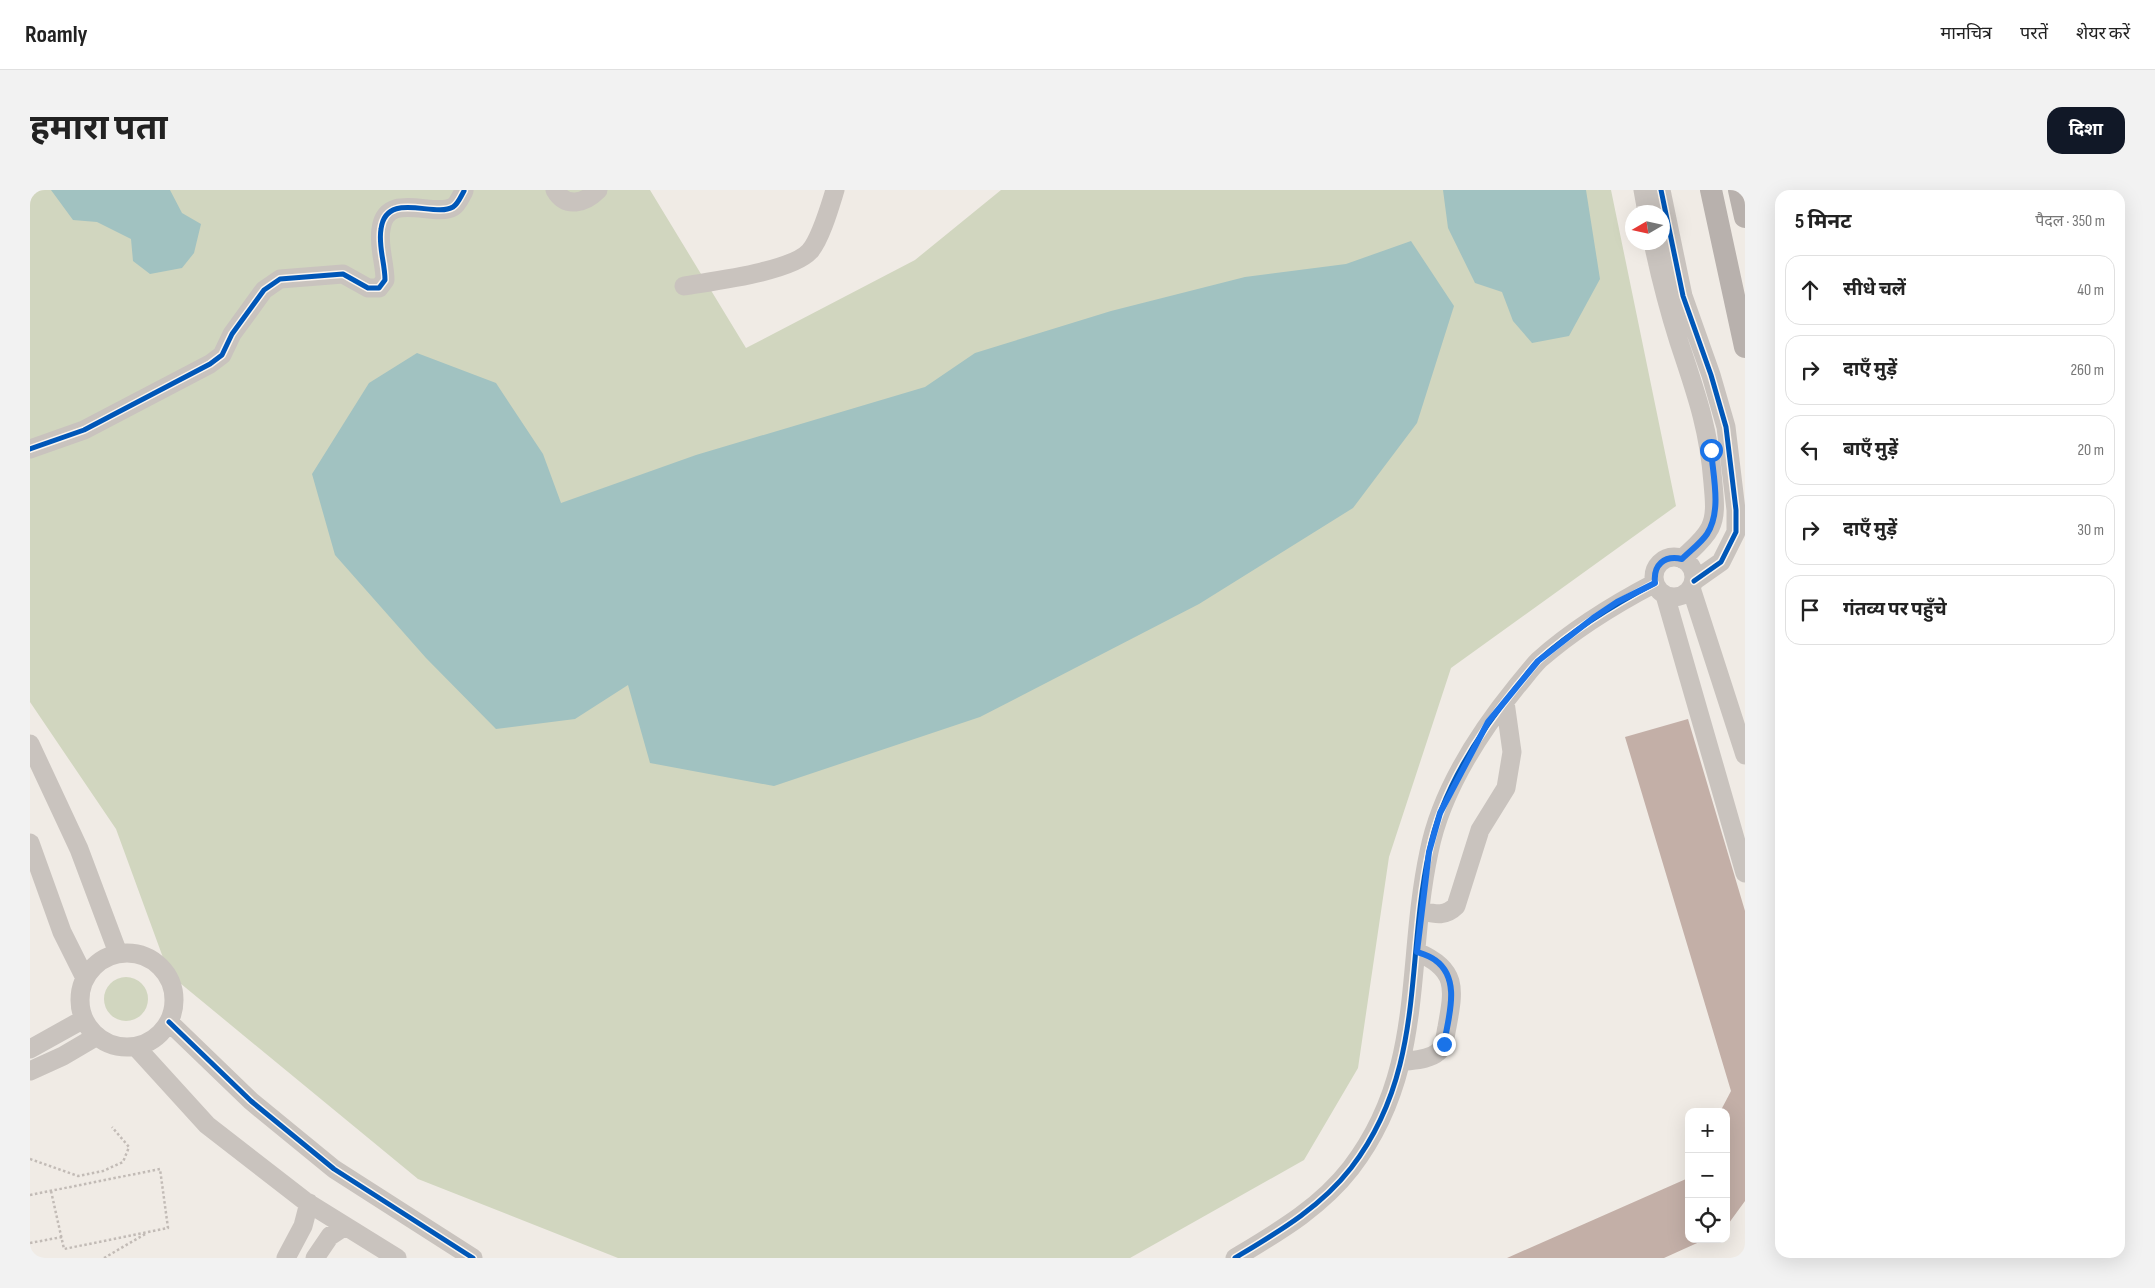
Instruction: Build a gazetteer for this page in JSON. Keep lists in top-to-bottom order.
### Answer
{
  "north": "left",
  "page": {
    "header": "Roamly",
    "nav": ["मानचित्र", "परतें", "शेयर करें"],
    "title": "हमारा पता",
    "buttons": "दिशा",
    "heading": ["5 मिनट", "पैदल · 350 m"],
    "list": [
      ["सीधे चलें", "40 m"],
      ["दाएँ मुड़ें", "260 m"],
      ["बाएँ मुड़ें", "20 m"],
      ["दाएँ मुड़ें", "30 m"],
      "गंतव्य पर पहुँचे"
    ],
    "map_buttons": ["+", "−"]
  }
}
